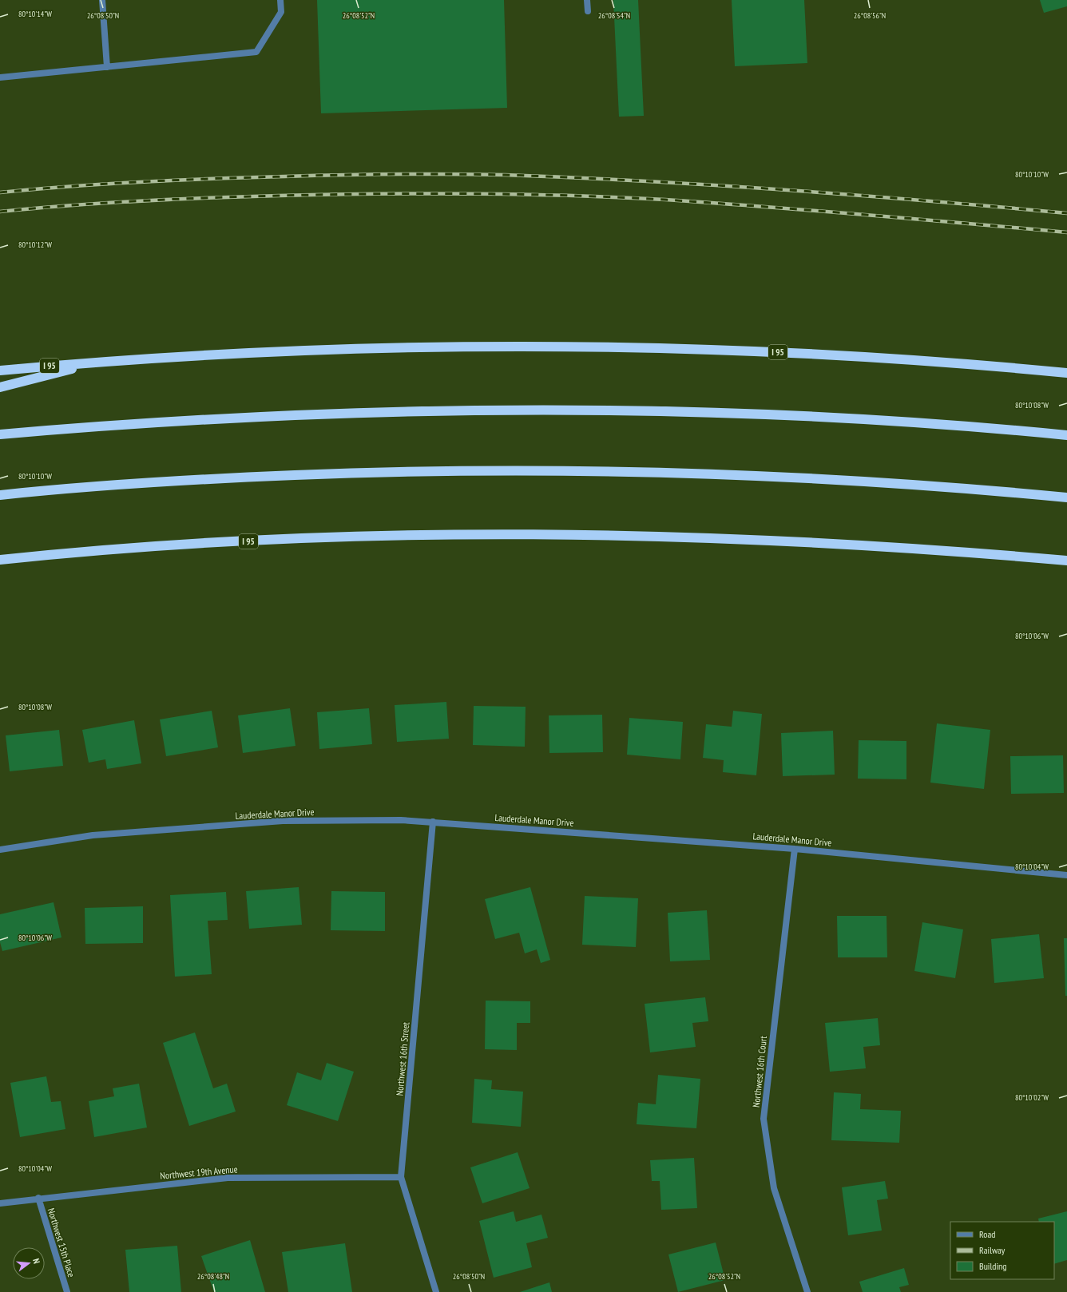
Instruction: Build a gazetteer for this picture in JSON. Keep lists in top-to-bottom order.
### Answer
{
  "streets": {
    "highway": ["I 95"],
    "street": [
      "Lauderdale Manor Drive",
      "Northwest 16th Street",
      "Northwest 16th Court",
      "Northwest 19th Avenue",
      "Northwest 15th Place"
    ]
  },
  "crossings": [
    ["Lauderdale Manor Drive", "Northwest 16th Street"],
    ["Lauderdale Manor Drive", "Northwest 16th Court"],
    ["Northwest 16th Street", "Northwest 19th Avenue"],
    ["Northwest 19th Avenue", "Northwest 15th Place"]
  ],
  "legend": ["Road", "Railway", "Building"],
  "north": "right",
  "coordinates": [
    "80°10'14\"W",
    "26°08'50\"N",
    "26°08'52\"N",
    "26°08'54\"N",
    "26°08'56\"N",
    "80°10'10\"W",
    "80°10'12\"W",
    "80°10'08\"W",
    "80°10'06\"W",
    "80°10'04\"W",
    "80°10'02\"W",
    "26°08'48\"N"
  ]
}
